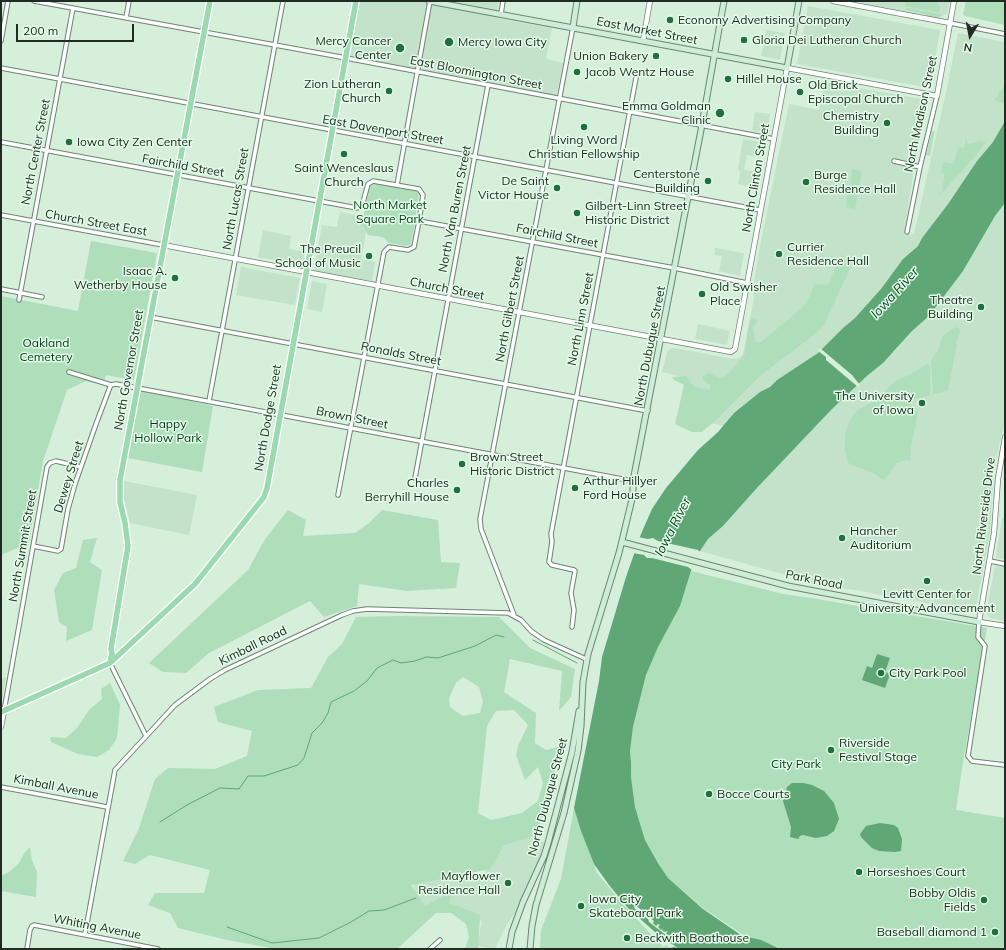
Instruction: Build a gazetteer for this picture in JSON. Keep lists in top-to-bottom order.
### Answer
{
  "streets": {
    "main road": [
      "East Market Street",
      "North Clinton Street",
      "North Gilbert Street",
      "North Dubuque Street",
      "North Governor Street",
      "North Dodge Street",
      "Park Road"
    ],
    "street": [
      "East Bloomington Street",
      "North Madison Street",
      "East Davenport Street",
      "North Center Street",
      "Fairchild Street",
      "North Lucas Street",
      "North Van Buren Street",
      "Church Street East",
      "Church Street",
      "North Linn Street",
      "Ronalds Street",
      "Brown Street",
      "Dewey Street",
      "North Riverside Drive",
      "North Summit Street",
      "Kimball Road",
      "Kimball Avenue",
      "Whiting Avenue"
    ]
  },
  "crossings": [
    ["East Market Street", "North Madison Street"],
    ["East Market Street", "North Clinton Street"],
    ["East Market Street", "North Gilbert Street"],
    ["East Market Street", "North Dubuque Street"],
    ["East Bloomington Street", "North Center Street"],
    ["East Bloomington Street", "North Clinton Street"],
    ["East Bloomington Street", "North Lucas Street"],
    ["East Bloomington Street", "North Van Buren Street"],
    ["East Bloomington Street", "North Gilbert Street"],
    ["East Bloomington Street", "North Linn Street"],
    ["East Bloomington Street", "North Dubuque Street"],
    ["East Bloomington Street", "North Governor Street"],
    ["East Bloomington Street", "North Dodge Street"],
    ["East Davenport Street", "North Center Street"],
    ["East Davenport Street", "North Clinton Street"],
    ["East Davenport Street", "North Lucas Street"],
    ["East Davenport Street", "North Van Buren Street"],
    ["East Davenport Street", "North Gilbert Street"],
    ["East Davenport Street", "North Linn Street"],
    ["East Davenport Street", "North Dubuque Street"],
    ["East Davenport Street", "North Governor Street"],
    ["East Davenport Street", "North Dodge Street"],
    ["North Center Street", "Fairchild Street"],
    ["North Center Street", "Church Street East"],
    ["Fairchild Street", "North Clinton Street"],
    ["Fairchild Street", "North Lucas Street"],
    ["Fairchild Street", "North Van Buren Street"],
    ["Fairchild Street", "North Gilbert Street"],
    ["Fairchild Street", "North Linn Street"],
    ["Fairchild Street", "North Dubuque Street"],
    ["Fairchild Street", "North Governor Street"],
    ["Fairchild Street", "North Dodge Street"],
    ["North Clinton Street", "Church Street"],
    ["North Lucas Street", "Church Street"],
    ["North Lucas Street", "Ronalds Street"],
    ["North Lucas Street", "Brown Street"],
    ["North Van Buren Street", "Church Street"],
    ["North Van Buren Street", "Ronalds Street"],
    ["North Van Buren Street", "Brown Street"],
    ["Church Street East", "Church Street"],
    ["Church Street East", "North Governor Street"],
    ["Church Street", "North Gilbert Street"],
    ["Church Street", "North Linn Street"],
    ["Church Street", "North Dubuque Street"],
    ["Church Street", "North Governor Street"],
    ["Church Street", "North Dodge Street"],
    ["North Gilbert Street", "Ronalds Street"],
    ["North Gilbert Street", "Brown Street"],
    ["North Gilbert Street", "Kimball Road"],
    ["North Linn Street", "Ronalds Street"],
    ["North Linn Street", "Brown Street"],
    ["North Dubuque Street", "Ronalds Street"],
    ["North Dubuque Street", "Brown Street"],
    ["North Dubuque Street", "Park Road"],
    ["Ronalds Street", "North Governor Street"],
    ["Ronalds Street", "North Dodge Street"],
    ["North Governor Street", "North Dodge Street"],
    ["North Governor Street", "Brown Street"],
    ["North Dodge Street", "Brown Street"],
    ["North Dodge Street", "North Summit Street"],
    ["Brown Street", "Dewey Street"],
    ["Dewey Street", "North Summit Street"],
    ["North Riverside Drive", "Park Road"],
    ["Kimball Road", "Kimball Avenue"],
    ["Kimball Road", "Whiting Avenue"]
  ],
  "water": ["Iowa River"],
  "parks": [
    "North Market Square Park",
    "Oakland Cemetery",
    "Happy Hollow Park",
    "City Park"
  ],
  "places": [
    "Economy Advertising Company",
    "Gloria Dei Lutheran Church",
    "Mercy Iowa City",
    "Mercy Cancer Center",
    "Union Bakery",
    "Jacob Wentz House",
    "Hillel House",
    "Zion Lutheran Church",
    "Old Brick Episcopal Church",
    "Emma Goldman Clinic",
    "Chemistry Building",
    "Living Word Christian Fellowship",
    "Iowa City Zen Center",
    "Saint Wenceslaus Church",
    "Centerstone Building",
    "Burge Residence Hall",
    "De Saint Victor House",
    "Gilbert-Linn Street Historic District",
    "Currier Residence Hall",
    "The Preucil School of Music",
    "Isaac A. Wetherby House",
    "Old Swisher Place",
    "Theatre Building",
    "The University of Iowa",
    "Brown Street Historic District",
    "Arthur Hillyer Ford House",
    "Charles Berryhill House",
    "Hancher Auditorium",
    "Levitt Center for University Advancement",
    "City Park Pool",
    "Riverside Festival Stage",
    "Bocce Courts",
    "Horseshoes Court",
    "Mayflower Residence Hall",
    "Bobby Oldis Fields",
    "Iowa City Skateboard Park",
    "Baseball diamond 1",
    "Beckwith Boathouse"
  ],
  "scale_bar": "200 m",
  "north": "bottom"
}
